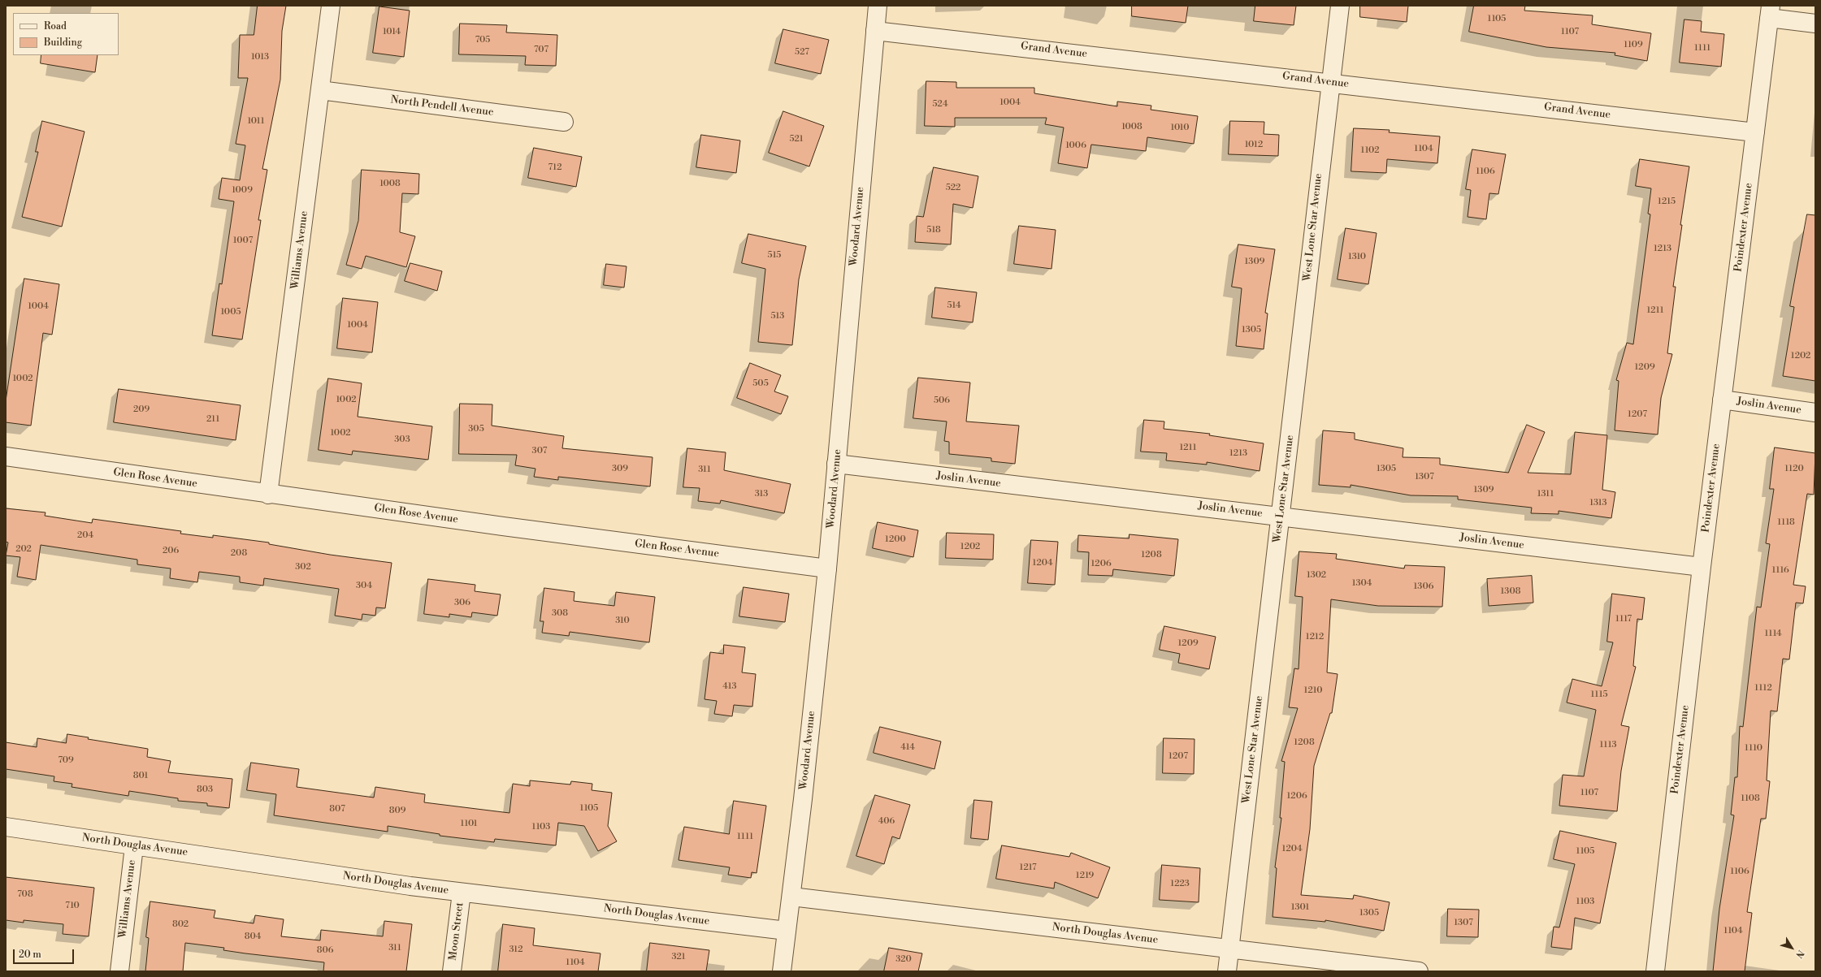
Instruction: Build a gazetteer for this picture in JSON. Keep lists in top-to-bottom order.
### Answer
{
  "streets": {
    "street": [
      "Grand Avenue",
      "North Pendell Avenue",
      "Woodard Avenue",
      "West Lone Star Avenue",
      "Poindexter Avenue",
      "Williams Avenue",
      "Joslin Avenue",
      "Glen Rose Avenue",
      "North Douglas Avenue",
      "Moon Street"
    ]
  },
  "crossings": [
    ["Grand Avenue", "Woodard Avenue"],
    ["Grand Avenue", "West Lone Star Avenue"],
    ["Grand Avenue", "Poindexter Avenue"],
    ["North Pendell Avenue", "Williams Avenue"],
    ["Woodard Avenue", "Joslin Avenue"],
    ["Woodard Avenue", "Glen Rose Avenue"],
    ["Woodard Avenue", "North Douglas Avenue"],
    ["West Lone Star Avenue", "Joslin Avenue"],
    ["West Lone Star Avenue", "North Douglas Avenue"],
    ["Poindexter Avenue", "Joslin Avenue"],
    ["Williams Avenue", "Glen Rose Avenue"],
    ["Williams Avenue", "North Douglas Avenue"],
    ["North Douglas Avenue", "Moon Street"]
  ],
  "house_numbers": [
    "1105",
    "1014",
    "1107",
    "705",
    "1109",
    "1111",
    "707",
    "527",
    "1013",
    "1004",
    "524",
    "1011",
    "1008",
    "1010",
    "521",
    "1012",
    "1006",
    "1104",
    "1102",
    "712",
    "1106",
    "1008",
    "522",
    "1009",
    "1215",
    "518",
    "1007",
    "1213",
    "515",
    "1310",
    "1309",
    "514",
    "1004",
    "1211",
    "1005",
    "513",
    "1004",
    "1305",
    "1202",
    "1209",
    "1002",
    "505",
    "1002",
    "506",
    "209",
    "1207",
    "211",
    "305",
    "1002",
    "303",
    "1211",
    "307",
    "1213",
    "309",
    "1305",
    "1120",
    "311",
    "1307",
    "1309",
    "313",
    "1311",
    "1313",
    "1118",
    "204",
    "1200",
    "1202",
    "202",
    "206",
    "208",
    "1208",
    "1204",
    "1206",
    "302",
    "1116",
    "1302",
    "1304",
    "304",
    "1306",
    "1308",
    "306",
    "308",
    "1117",
    "310",
    "1114",
    "1212",
    "1209",
    "413",
    "1112",
    "1210",
    "1115",
    "1208",
    "1113",
    "414",
    "1110",
    "1207",
    "709",
    "801",
    "803",
    "1107",
    "1206",
    "1108",
    "1105",
    "807",
    "809",
    "406",
    "1101",
    "1103",
    "1111",
    "1204",
    "1105",
    "1217",
    "1106",
    "1219",
    "1223",
    "708",
    "1103",
    "710",
    "1301",
    "1305",
    "1307",
    "802",
    "1104",
    "804",
    "311",
    "312",
    "806",
    "321",
    "320",
    "1104"
  ],
  "legend": ["Road", "Building"],
  "scale_bar": "20 m",
  "north": "bottom right"
}
